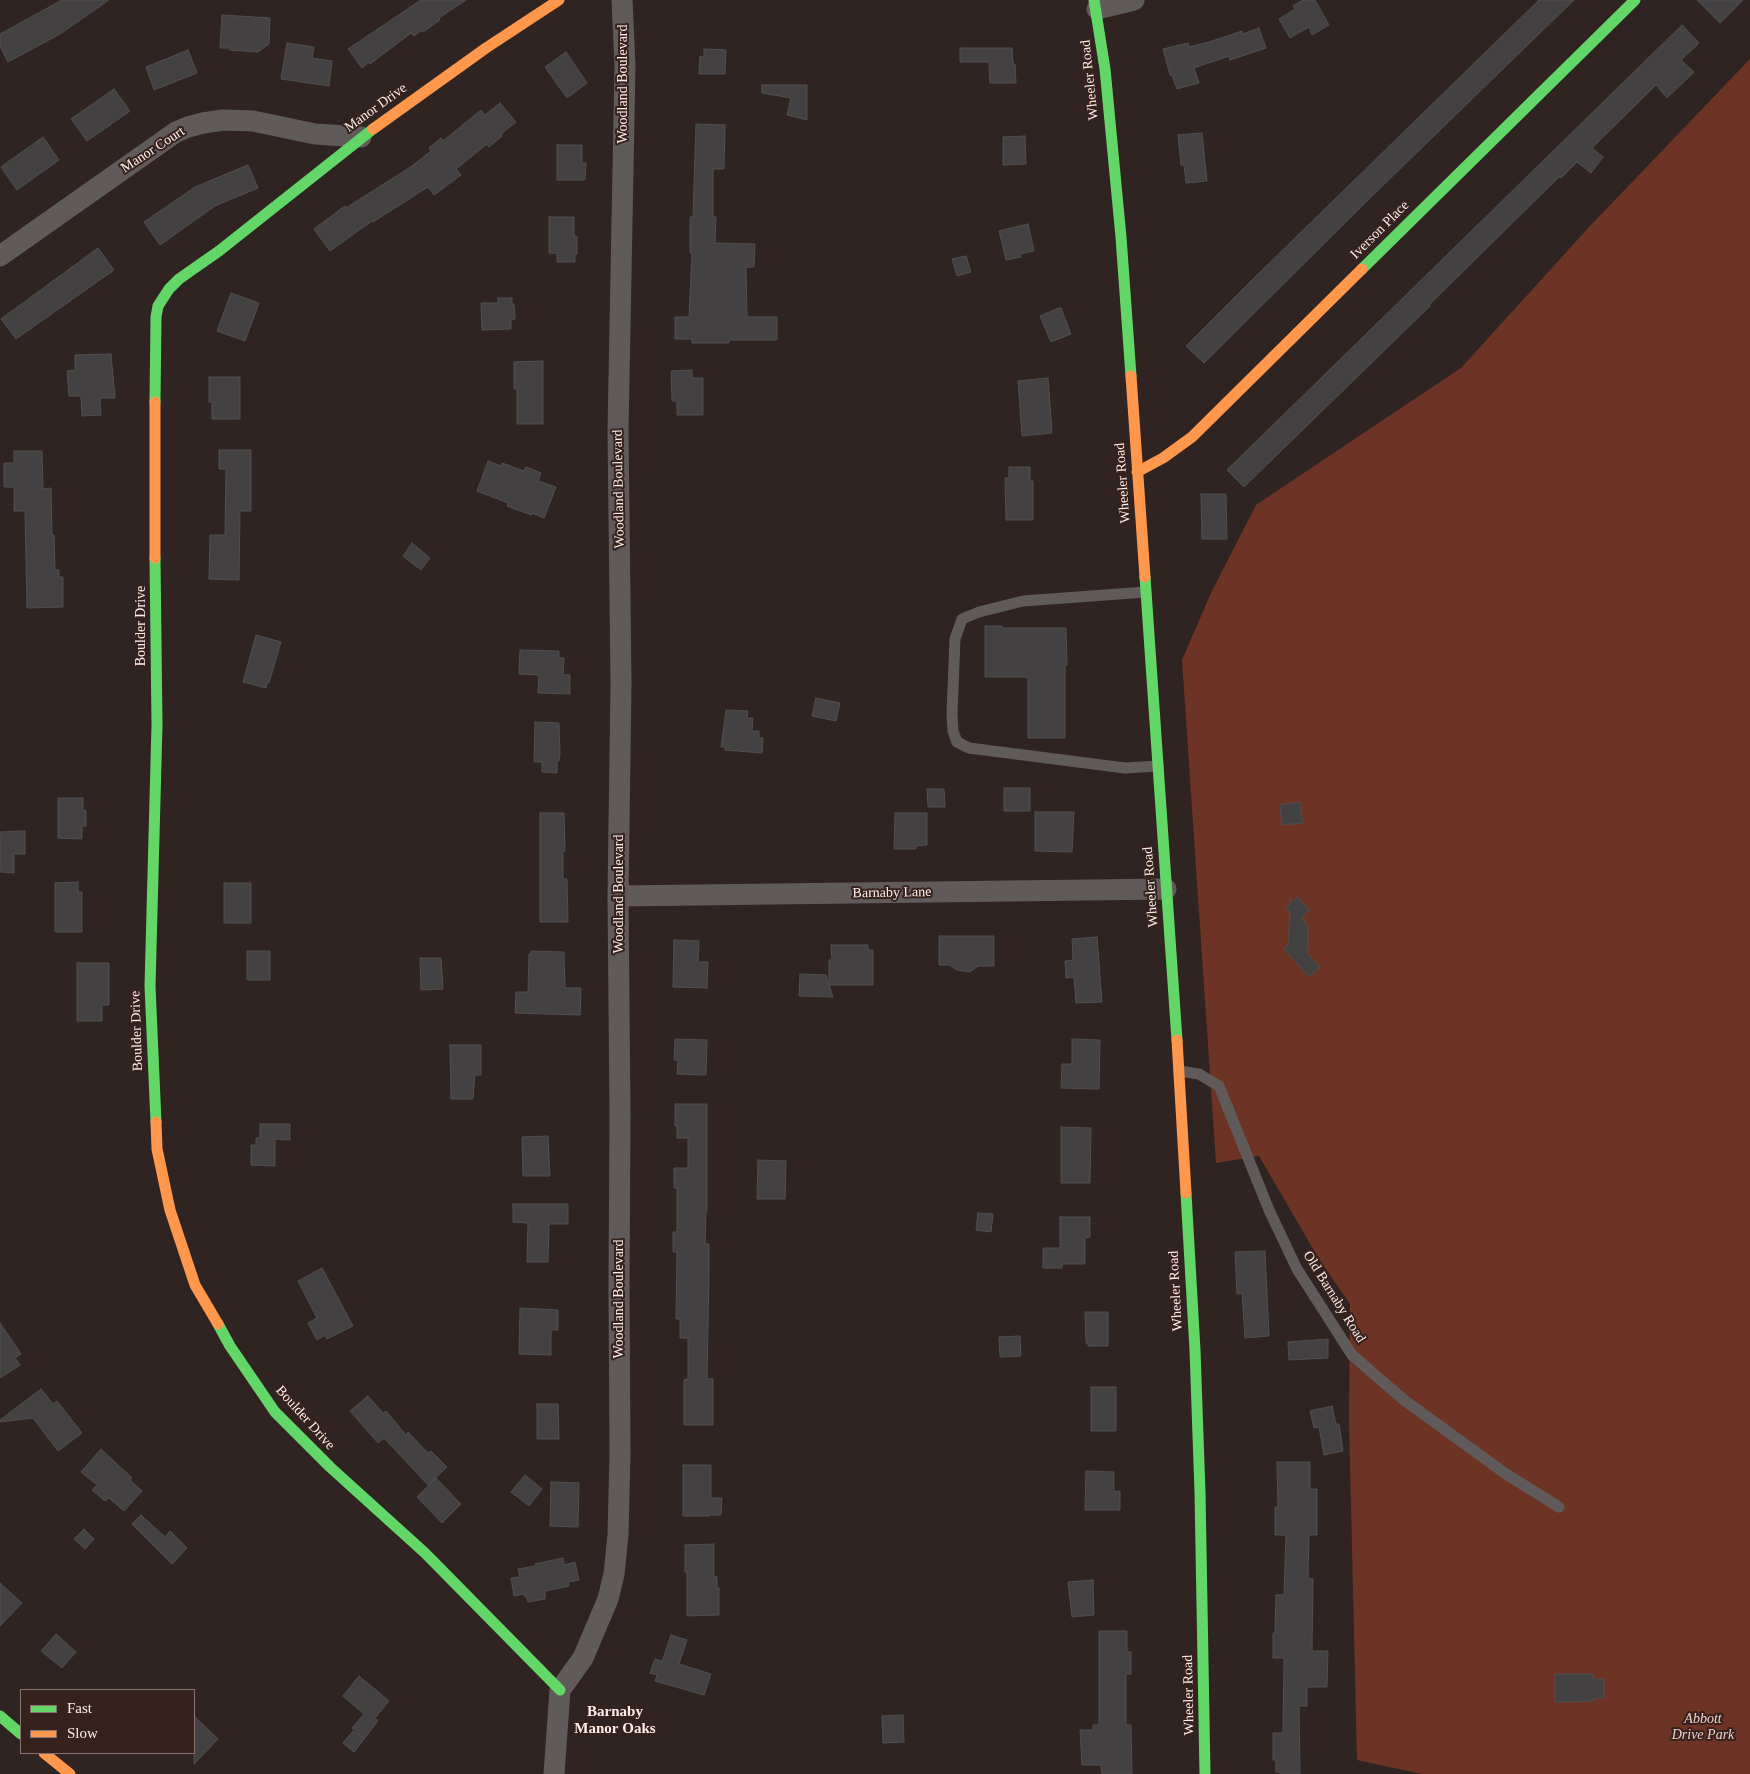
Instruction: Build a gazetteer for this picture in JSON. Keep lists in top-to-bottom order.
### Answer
{
  "streets": {
    "main road": [
      "Wheeler Road",
      "Manor Drive",
      "Iverson Place",
      "Boulder Drive"
    ],
    "street": ["Woodland Boulevard", "Manor Court", "Barnaby Lane"],
    "lane": ["Old Barnaby Road"]
  },
  "crossings": [
    ["Wheeler Road", "Iverson Place"],
    ["Wheeler Road", "Barnaby Lane"],
    ["Wheeler Road", "Old Barnaby Road"],
    ["Woodland Boulevard", "Boulder Drive"],
    ["Woodland Boulevard", "Barnaby Lane"],
    ["Manor Drive", "Manor Court"],
    ["Manor Drive", "Boulder Drive"]
  ],
  "districts": ["Barnaby Manor Oaks"],
  "parks": ["Abbott Drive Park"],
  "legend": ["Fast", "Slow"]
}
